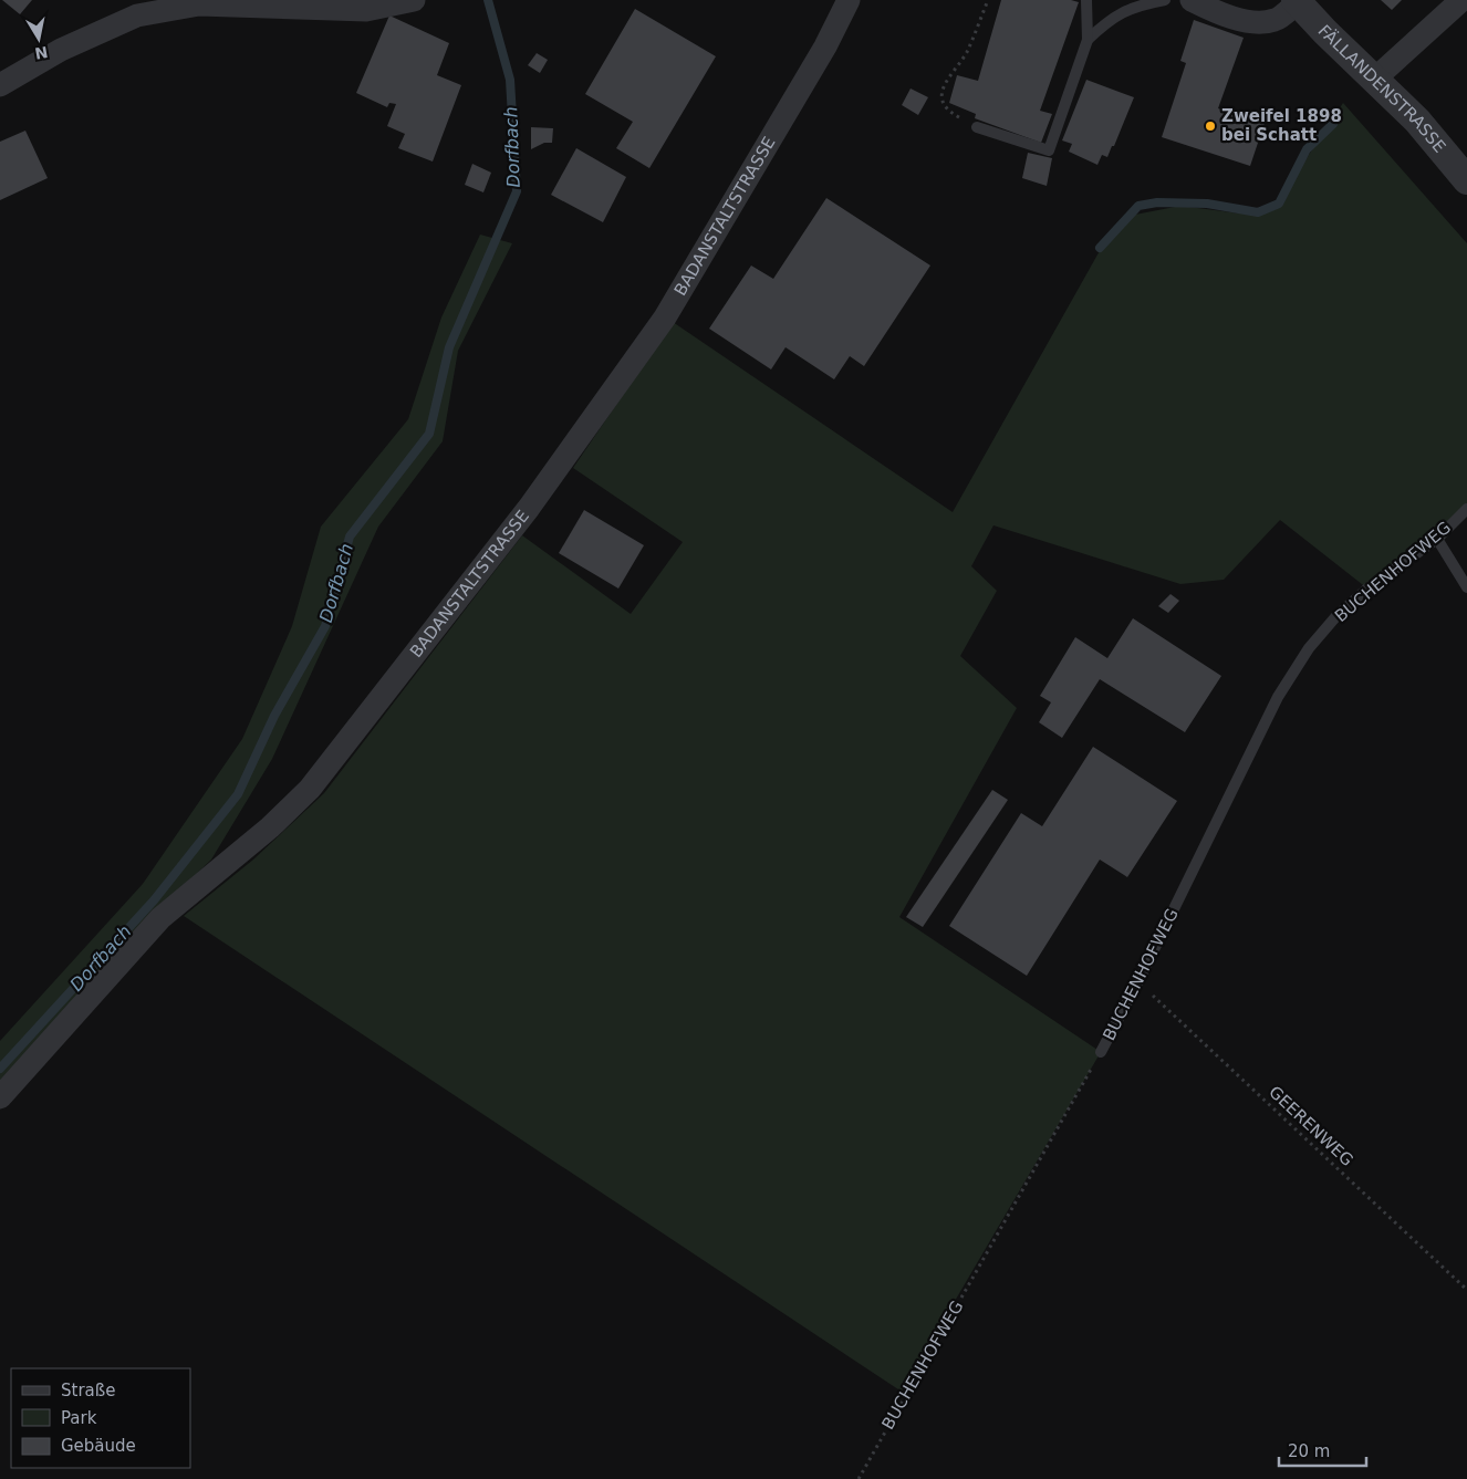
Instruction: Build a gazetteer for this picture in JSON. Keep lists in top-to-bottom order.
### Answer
{
  "streets": {
    "street": ["FÄLLANDENSTRASSE", "BADANSTALTSTRASSE"],
    "lane": ["BUCHENHOFWEG"],
    "path": ["GEERENWEG"]
  },
  "crossings": [
    ["BUCHENHOFWEG", "GEERENWEG"]
  ],
  "water": ["Dorfbach"],
  "places": ["Zweifel 1898 bei Schatt"],
  "legend": ["Straße", "Park", "Gebäude"],
  "scale_bar": "20 m",
  "north": "bottom"
}
